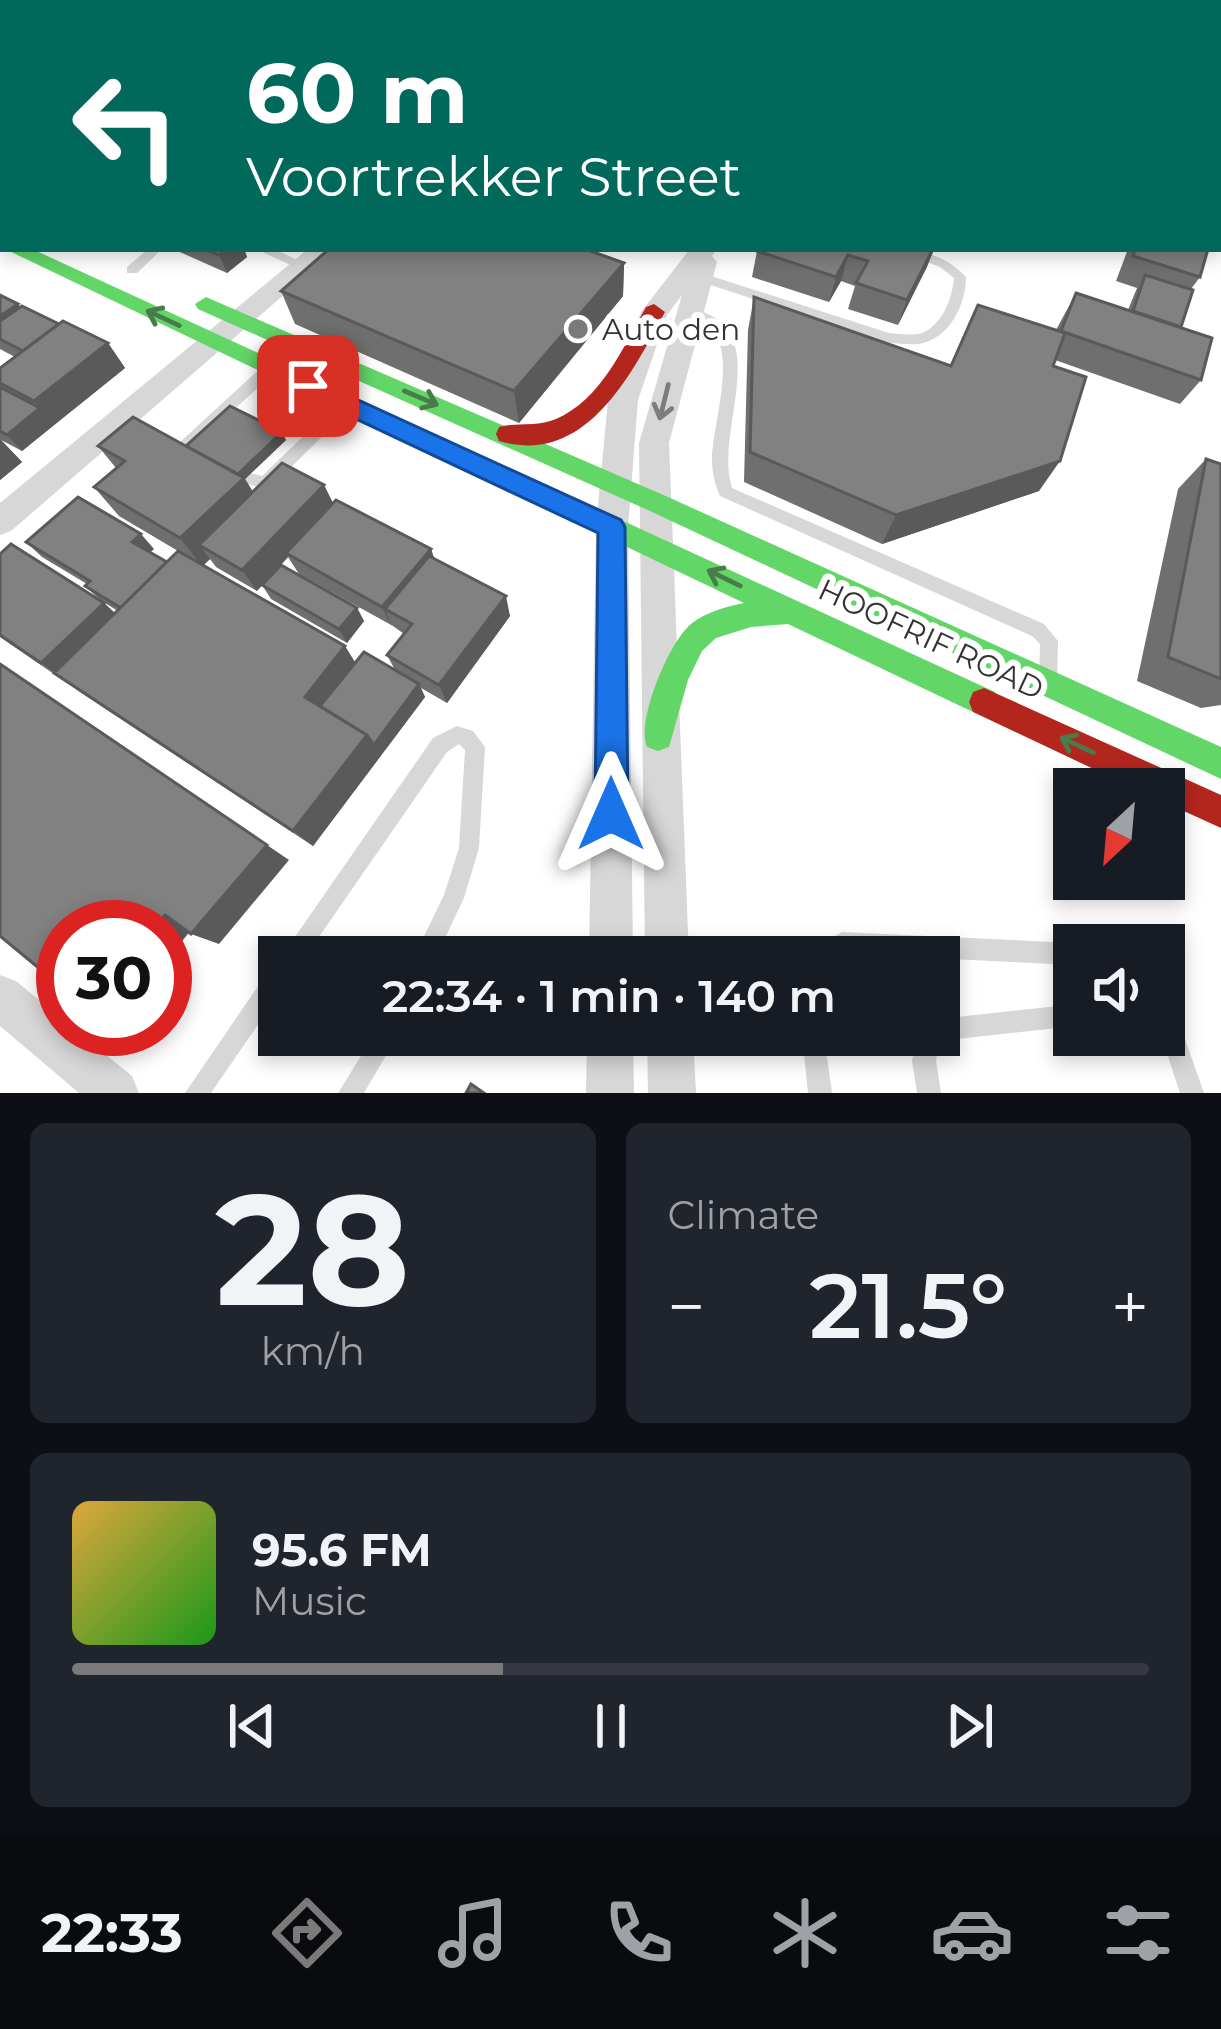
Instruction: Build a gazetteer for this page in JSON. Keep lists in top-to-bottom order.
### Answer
{
  "streets": {
    "street": ["HOOFRIF ROAD"]
  },
  "places": ["Auto den"],
  "north": "bottom left",
  "page": {
    "turn": ["60 m", "Voortrekker Street"],
    "limit": "30",
    "trip": "22:34 · 1 min · 140 m",
    "tile": [
      ["28", "km/h"],
      "Climate"
    ],
    "heat": ["−", "21.5°", "+"],
    "song": ["95.6 FM", "Music"],
    "tabs": "22:33"
  }
}
